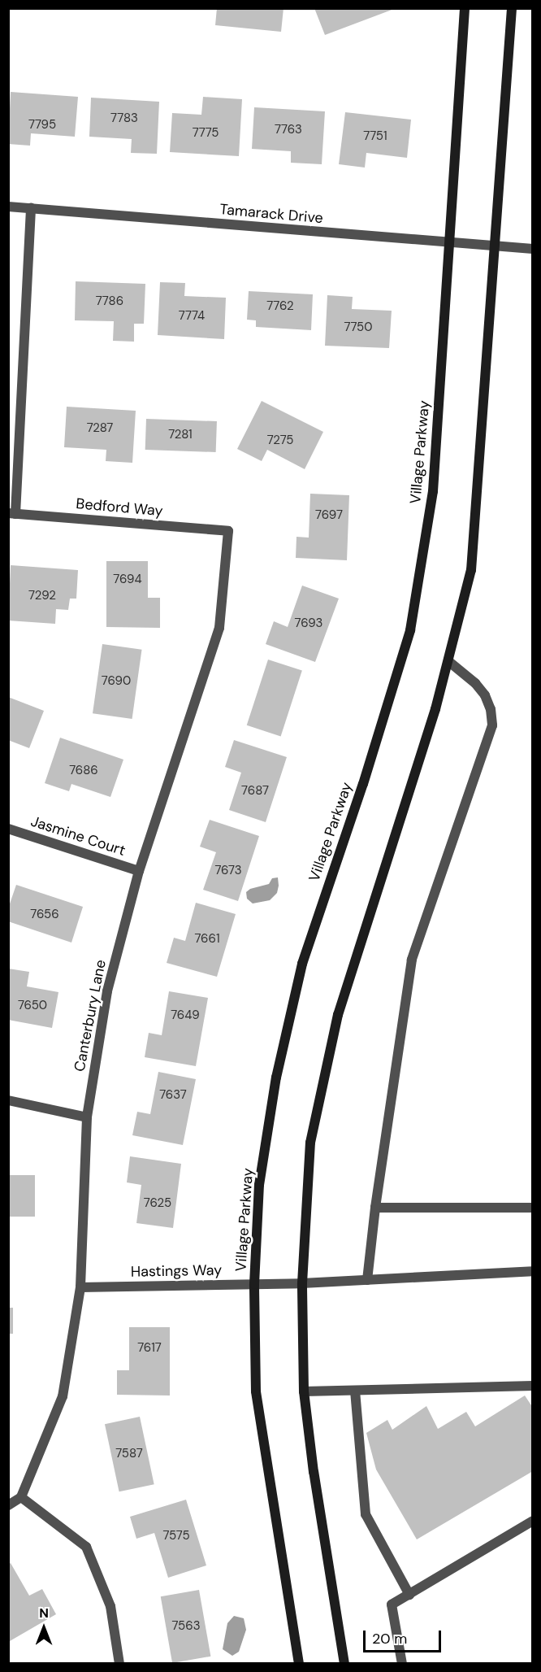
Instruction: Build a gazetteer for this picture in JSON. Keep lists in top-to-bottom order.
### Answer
{
  "streets": {
    "street": [
      "Tamarack Drive",
      "Village Parkway",
      "Bedford Way",
      "Jasmine Court",
      "Canterbury Lane",
      "Hastings Way"
    ]
  },
  "crossings": [
    ["Tamarack Drive", "Village Parkway"],
    ["Village Parkway", "Hastings Way"],
    ["Bedford Way", "Canterbury Lane"],
    ["Jasmine Court", "Canterbury Lane"],
    ["Canterbury Lane", "Hastings Way"]
  ],
  "house_numbers": [
    "7783",
    "7795",
    "7763",
    "7775",
    "7751",
    "7786",
    "7762",
    "7774",
    "7750",
    "7287",
    "7281",
    "7275",
    "7697",
    "7694",
    "7292",
    "7693",
    "7690",
    "7686",
    "7687",
    "7673",
    "7656",
    "7661",
    "7650",
    "7649",
    "7637",
    "7625",
    "7617",
    "7587",
    "7575",
    "7563"
  ],
  "scale_bar": "20 m",
  "north": "top"
}
